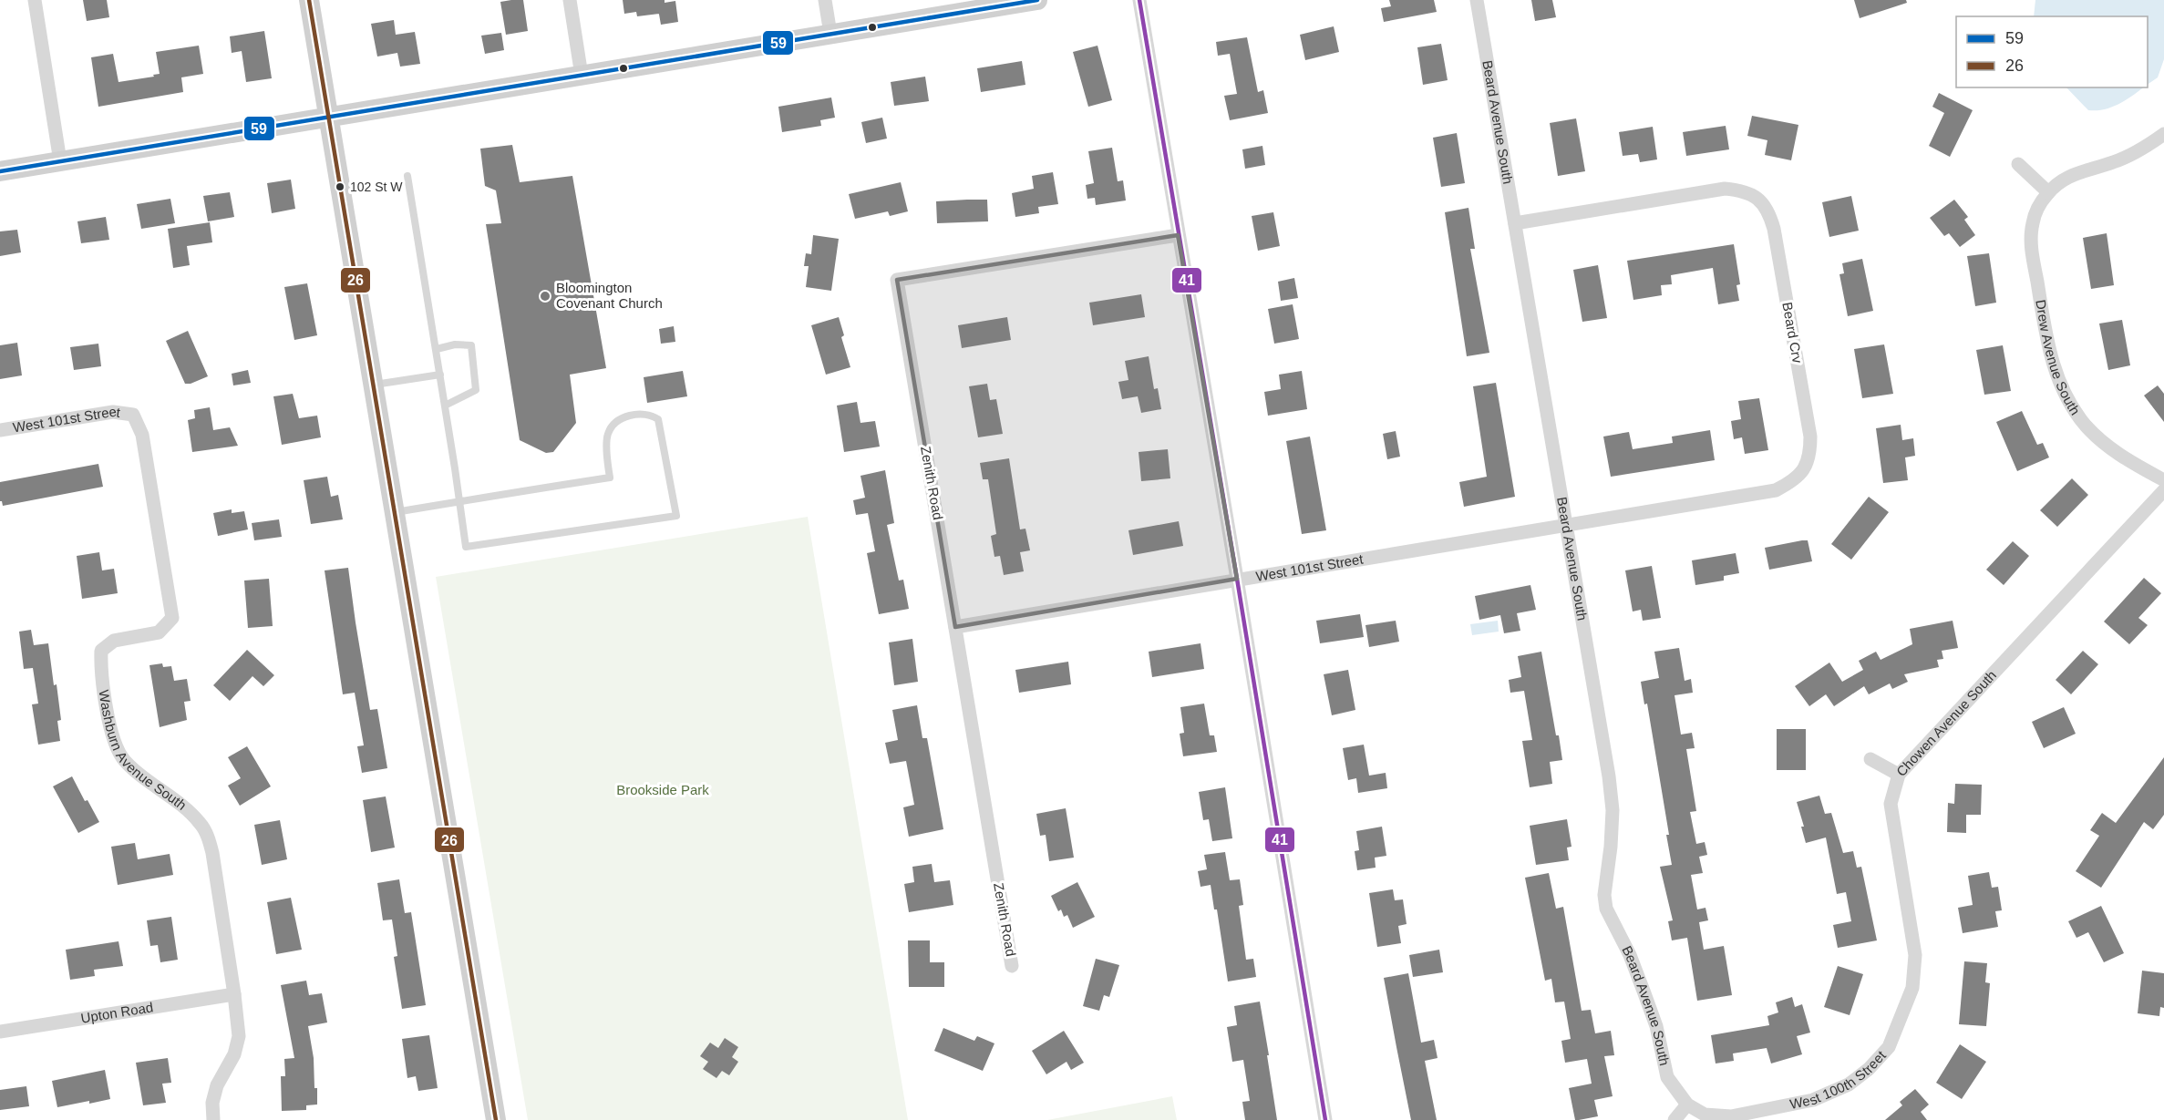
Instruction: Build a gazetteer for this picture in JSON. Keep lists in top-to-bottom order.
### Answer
{
  "streets": {
    "street": [
      "Beard Avenue South",
      "Beard Crv",
      "Drew Avenue South",
      "West 101st Street",
      "Zenith Road",
      "Chowen Avenue South",
      "Washburn Avenue South",
      "Upton Road",
      "West 100th Street"
    ]
  },
  "crossings": [
    ["Beard Avenue South", "Beard Crv"],
    ["Beard Avenue South", "West 101st Street"],
    ["Beard Avenue South", "West 100th Street"],
    ["Beard Crv", "West 101st Street"],
    ["West 101st Street", "Zenith Road"],
    ["West 101st Street", "Washburn Avenue South"],
    ["Chowen Avenue South", "West 100th Street"],
    ["Washburn Avenue South", "Upton Road"]
  ],
  "parks": ["Brookside Park"],
  "places": ["102 St W", "Bloomington Covenant Church"],
  "lines": ["transit line 59", "transit line 26", "transit line 41"],
  "legend": ["59", "26"]
}
